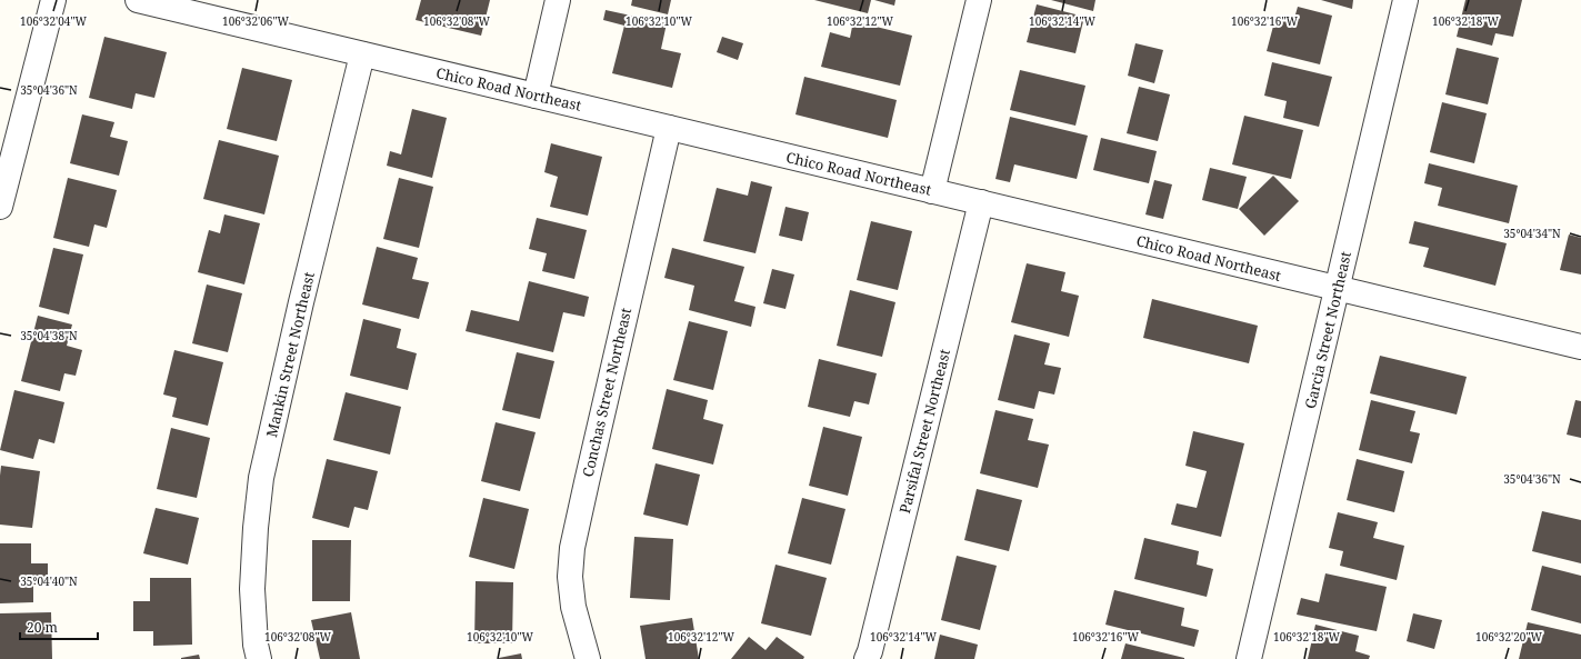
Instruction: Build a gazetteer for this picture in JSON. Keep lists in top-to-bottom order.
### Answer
{
  "streets": {
    "street": [
      "Chico Road Northeast",
      "Garcia Street Northeast",
      "Mankin Street Northeast",
      "Conchas Street Northeast",
      "Parsifal Street Northeast"
    ]
  },
  "crossings": [
    ["Chico Road Northeast", "Garcia Street Northeast"],
    ["Chico Road Northeast", "Mankin Street Northeast"],
    ["Chico Road Northeast", "Conchas Street Northeast"],
    ["Chico Road Northeast", "Parsifal Street Northeast"]
  ],
  "scale_bar": "20 m",
  "coordinates": [
    "106°32'04\"W",
    "106°32'06\"W",
    "106°32'08\"W",
    "106°32'10\"W",
    "106°32'12\"W",
    "106°32'14\"W",
    "106°32'16\"W",
    "106°32'18\"W",
    "35°04'36\"N",
    "35°04'34\"N",
    "35°04'38\"N",
    "35°04'40\"N",
    "106°32'20\"W"
  ]
}
